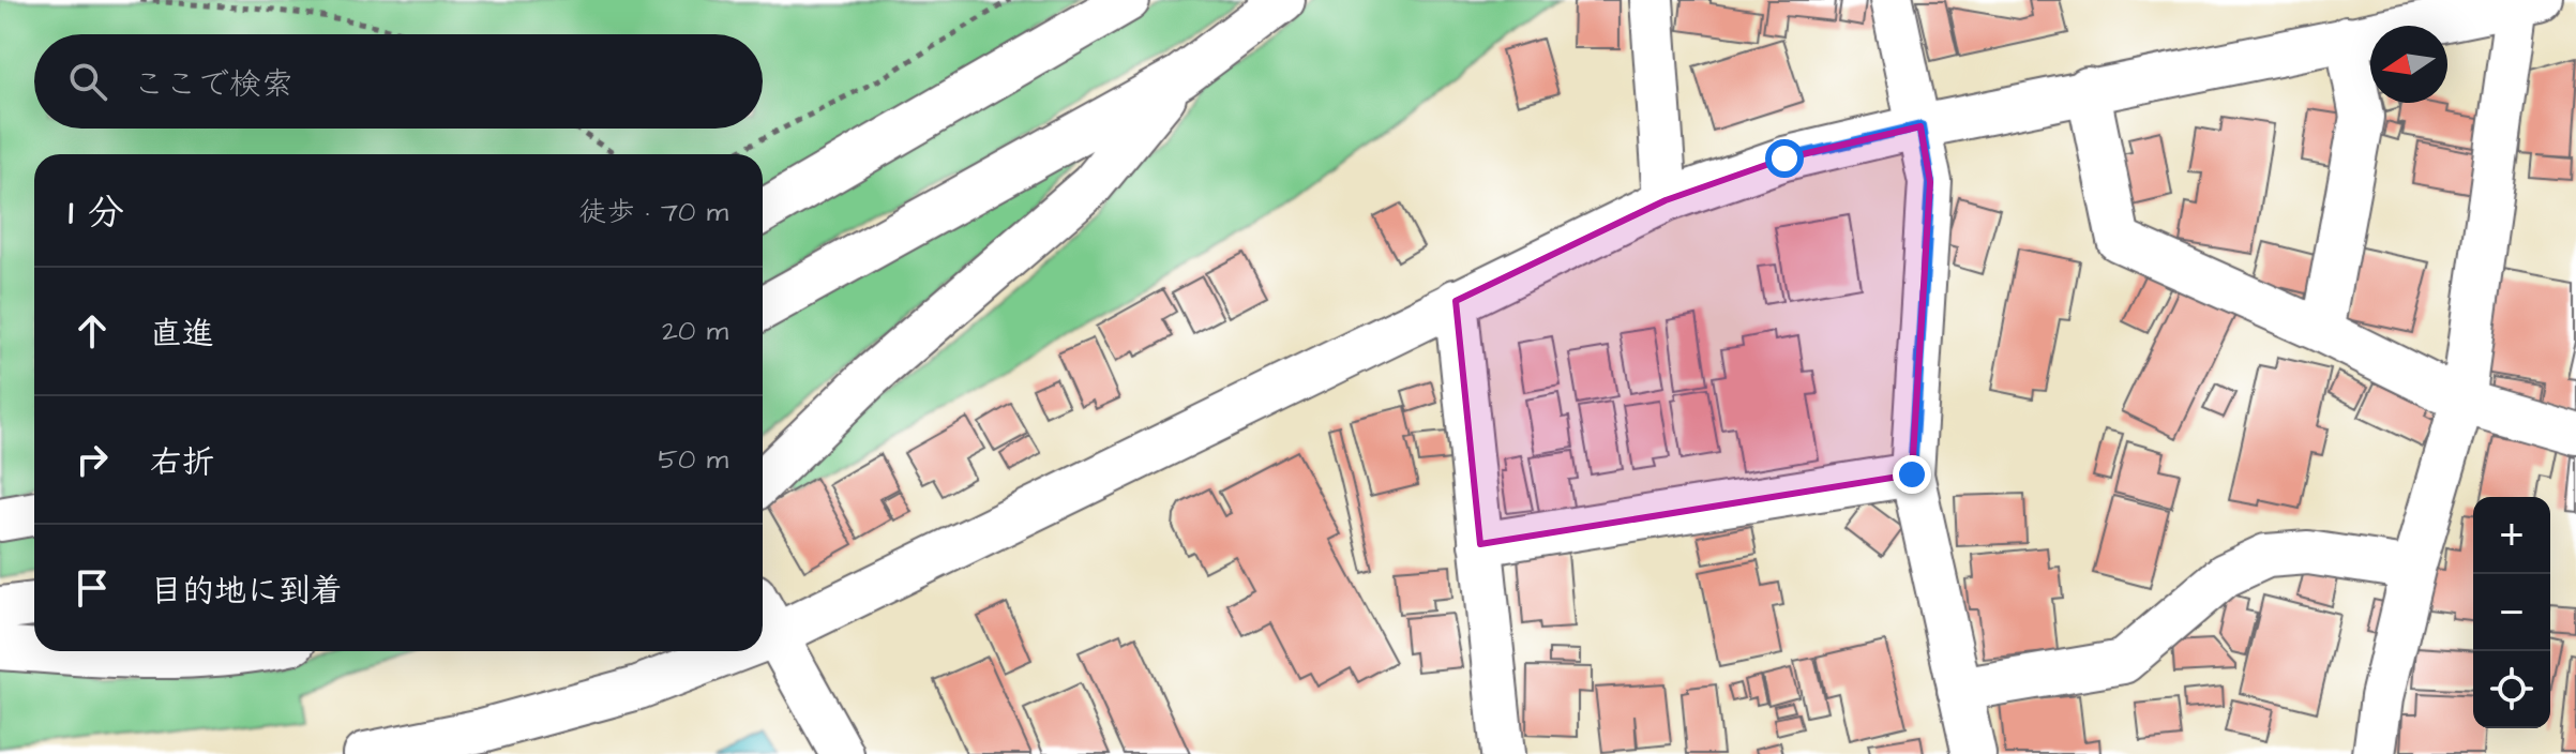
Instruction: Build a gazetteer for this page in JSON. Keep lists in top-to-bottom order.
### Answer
{
  "north": "left",
  "page": {
    "search": "ここで検索",
    "heading": ["1 分", "徒歩 · 70 m"],
    "list": [
      ["直進", "20 m"],
      ["右折", "50 m"],
      "目的地に到着"
    ],
    "map_buttons": ["+", "−"]
  }
}
